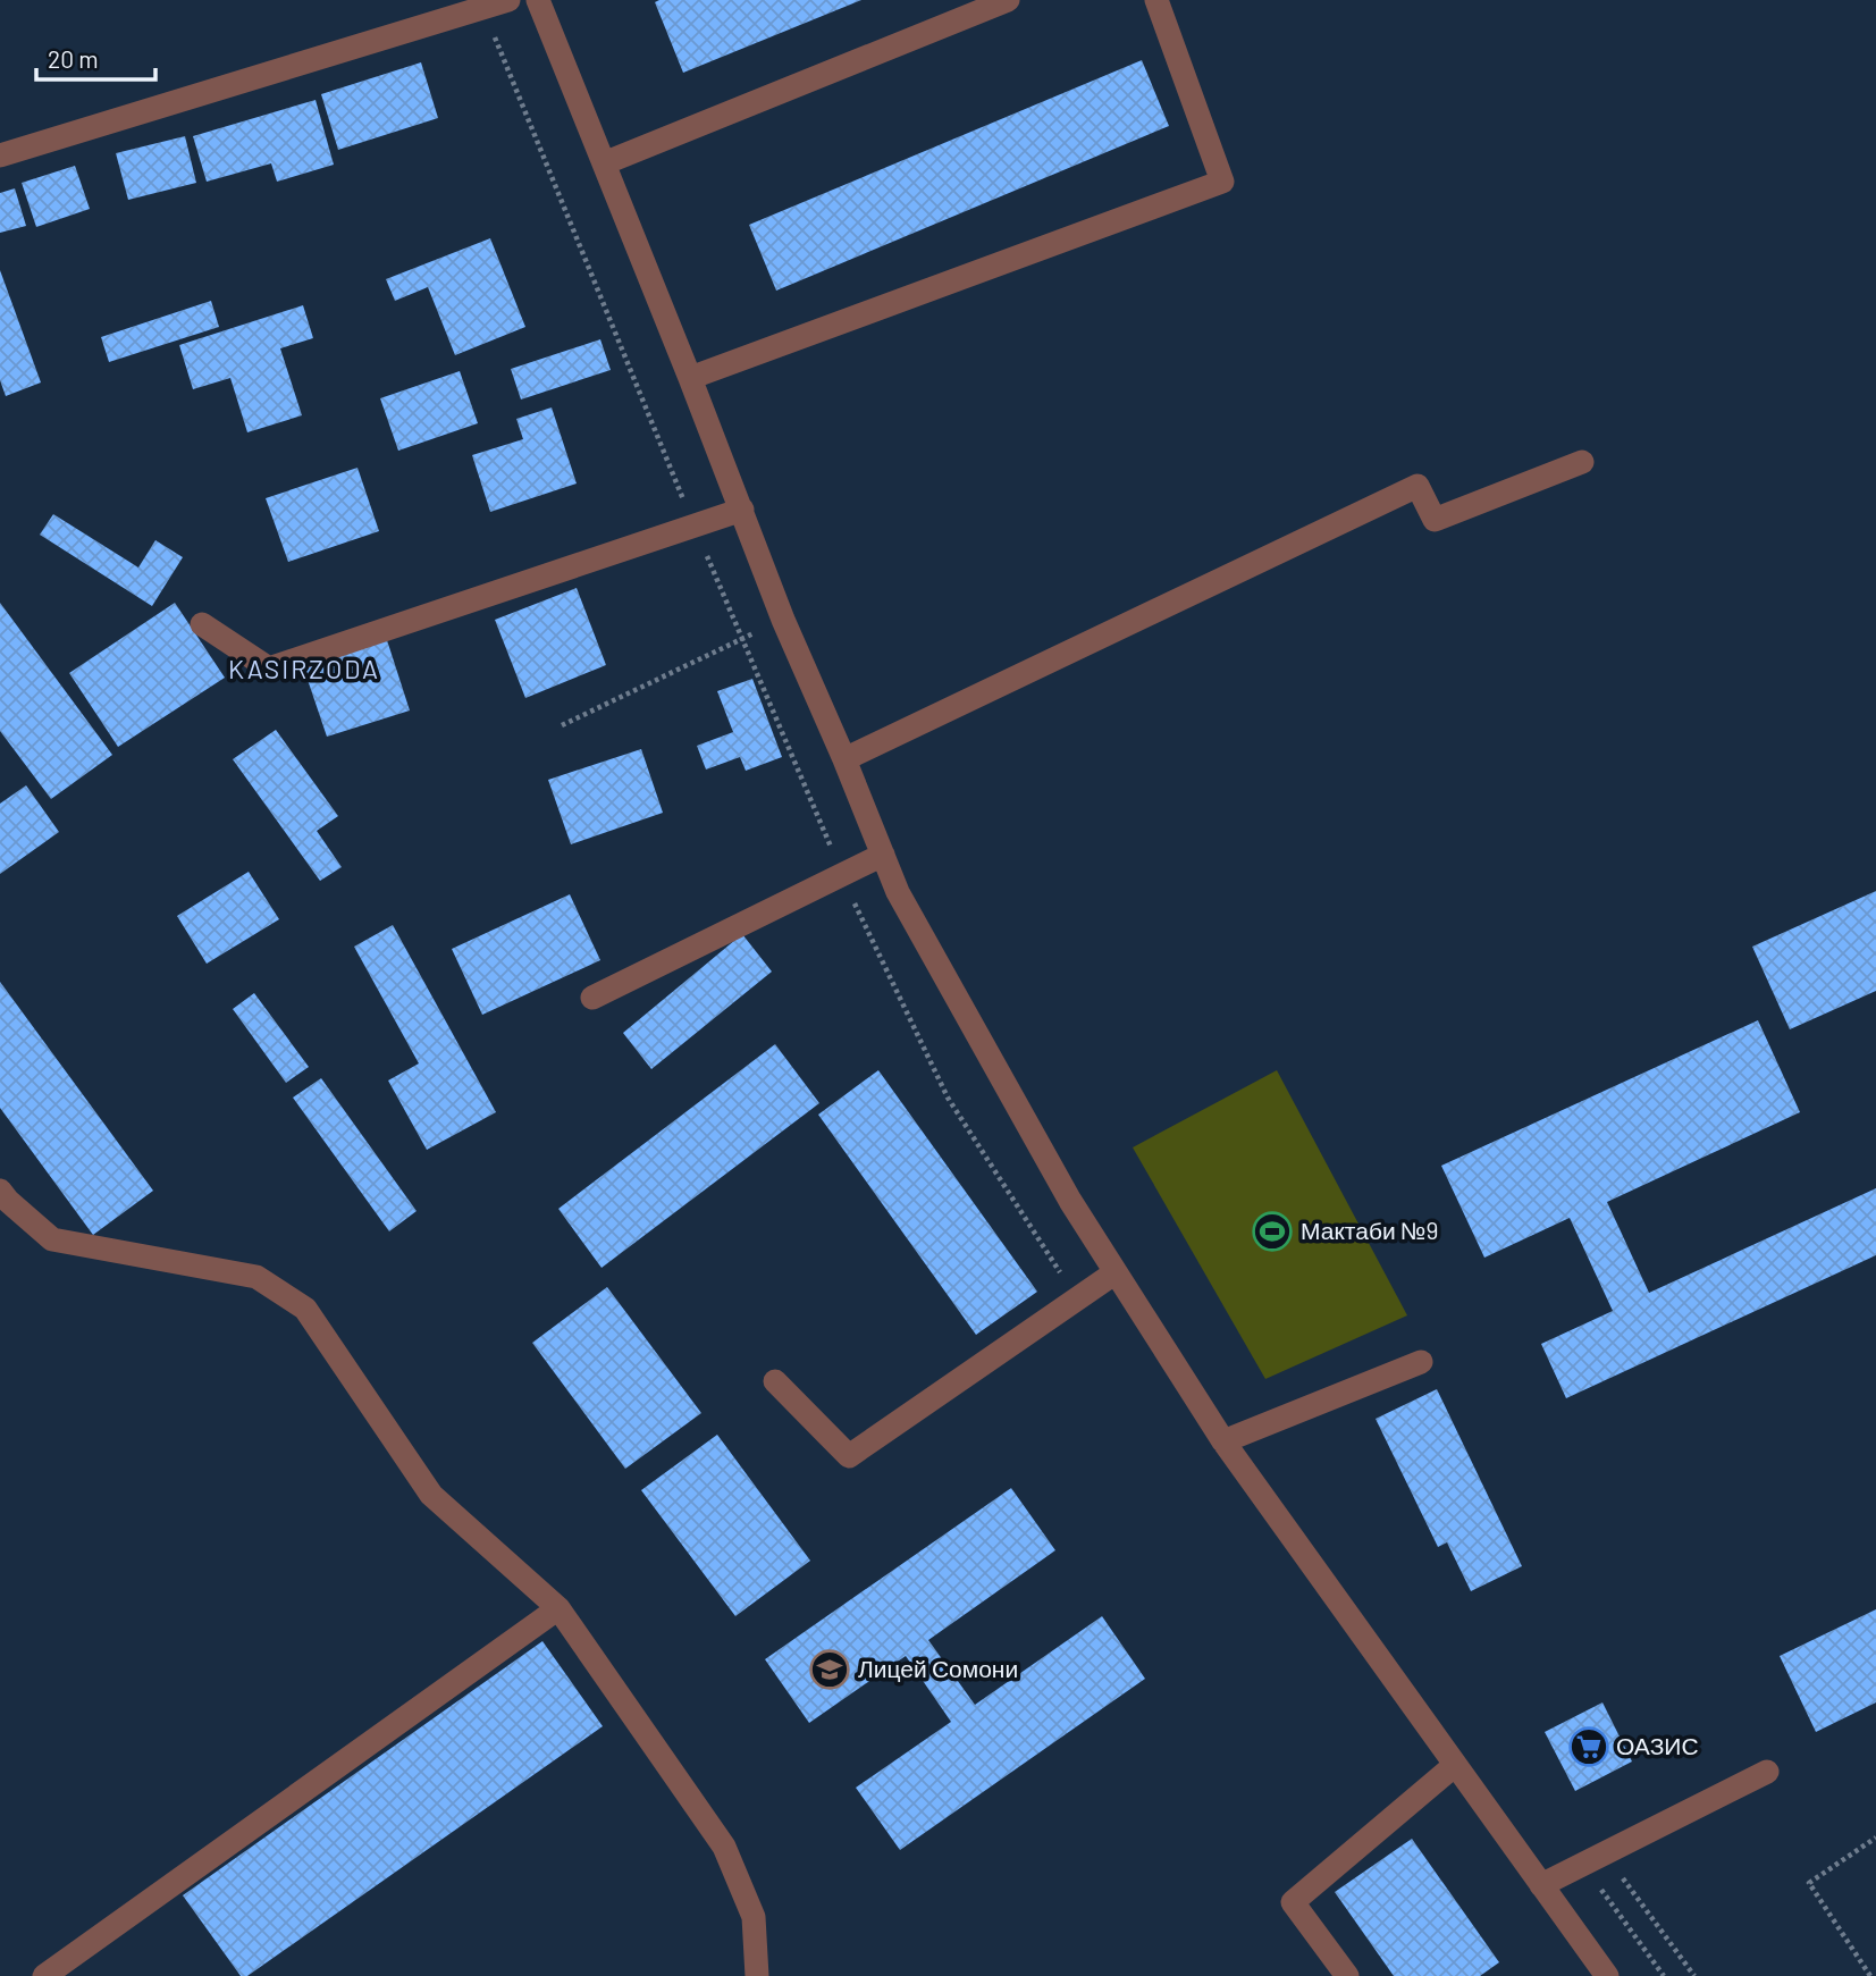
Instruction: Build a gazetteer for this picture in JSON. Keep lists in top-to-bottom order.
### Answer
{
  "districts": ["KASIRZODA"],
  "places": {
    "sports": ["Мактаби №9"],
    "school or university": ["Лицей Сомони"],
    "supermarket": ["ОАЗИС"]
  },
  "scale_bar": "20 m"
}
